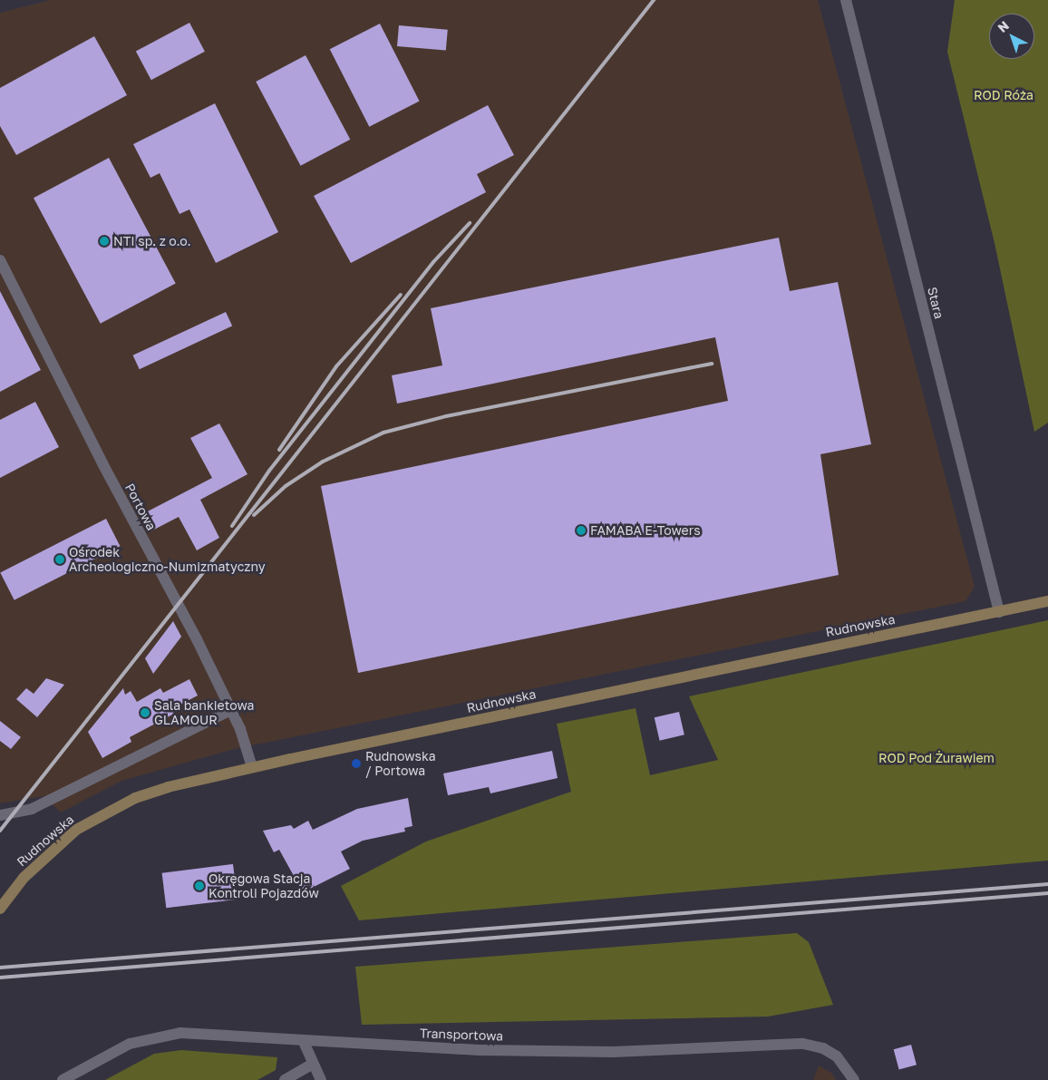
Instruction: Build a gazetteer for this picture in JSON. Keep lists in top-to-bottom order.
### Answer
{
  "streets": {
    "main road": ["Rudnowska"],
    "street": ["Stara", "Portowa", "Transportowa"]
  },
  "crossings": [
    ["Stara", "Rudnowska"],
    ["Portowa", "Rudnowska"]
  ],
  "parks": ["ROD Róża", "ROD Pod Żurawiem"],
  "places": [
    "NTI sp. z o.o.",
    "FAMABA E-Towers",
    "Ośrodek Archeologiczno-Numizmatyczny",
    "Sala bankietowa GLAMOUR",
    "Rudnowska / Portowa",
    "Okręgowa Stacja Kontroli Pojazdów"
  ],
  "north": "top left"
}
